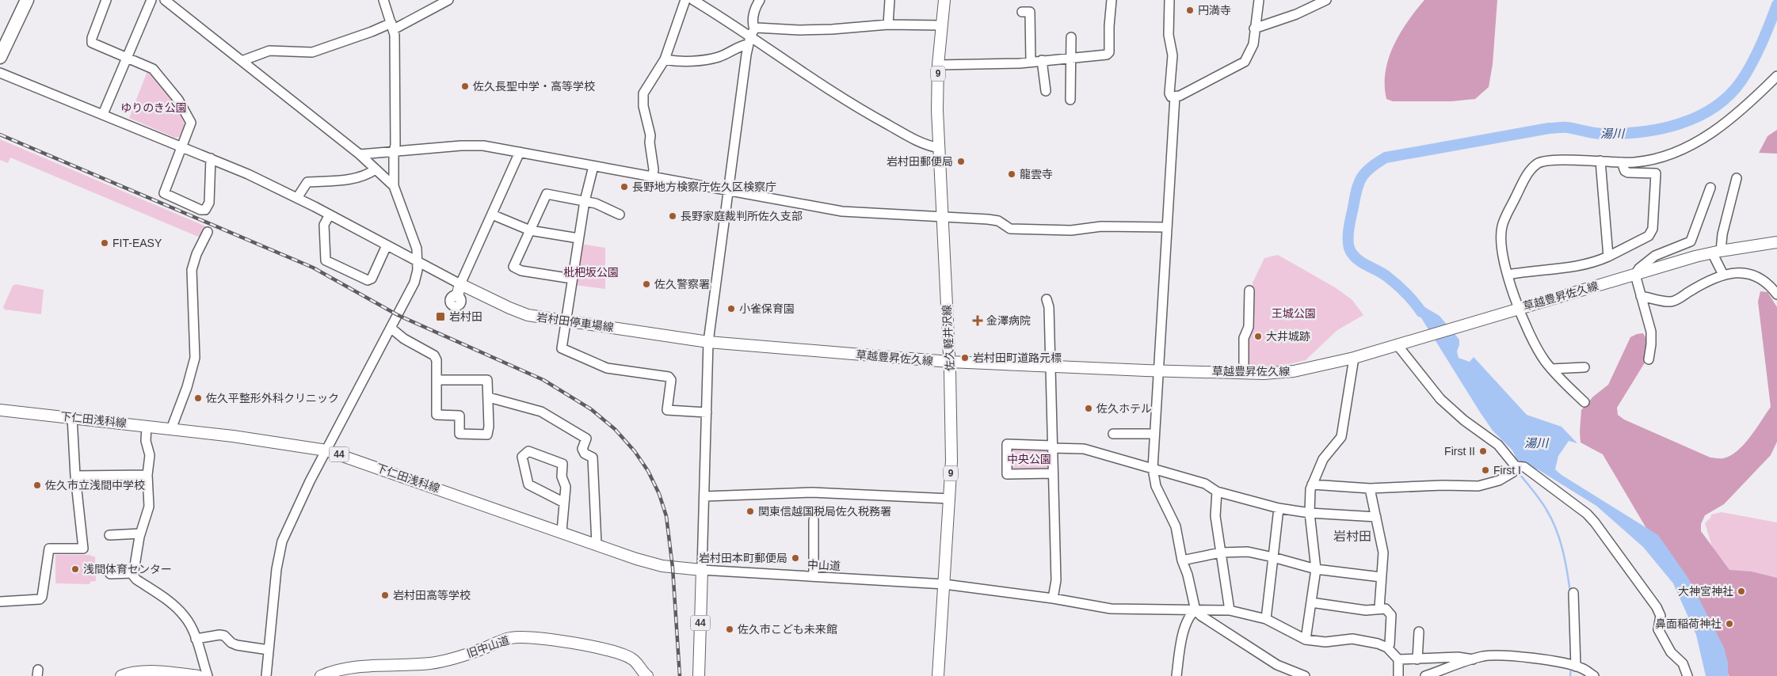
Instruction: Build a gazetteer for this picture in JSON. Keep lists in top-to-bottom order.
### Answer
{
  "streets": {
    "main road": [
      "9",
      "草越豊昇佐久線",
      "岩村田停車場線",
      "佐久軽井沢線",
      "下仁田浅科線",
      "44",
      "旧中山道"
    ],
    "street": ["中山道"]
  },
  "crossings": [
    ["草越豊昇佐久線", "岩村田停車場線"],
    ["草越豊昇佐久線", "佐久軽井沢線"],
    ["佐久軽井沢線", "中山道"],
    ["下仁田浅科線", "44"],
    ["下仁田浅科線", "中山道"],
    ["44", "中山道"]
  ],
  "districts": ["岩村田"],
  "water": ["湯川"],
  "parks": [
    "ゆりのき公園",
    "枇杷坂公園",
    "王城公園",
    "中央公園"
  ],
  "places": {
    "other": [
      "円満寺",
      "佐久長聖中学・高等学校",
      "岩村田郵便局",
      "龍雲寺",
      "長野地方検察庁佐久区検察庁",
      "長野家庭裁判所佐久支部",
      "FIT-EASY",
      "佐久警察署",
      "小雀保育園",
      "大井城跡",
      "岩村田町道路元標",
      "佐久平整形外科クリニック",
      "佐久ホテル",
      "First II",
      "First I",
      "佐久市立浅間中学校",
      "関東信越国税局佐久税務署",
      "岩村田本町郵便局",
      "浅間体育センター",
      "大神宮神社",
      "岩村田高等学校",
      "鼻面稲荷神社",
      "佐久市こども未来館"
    ],
    "transit": ["岩村田"],
    "health": ["金澤病院"]
  }
}
